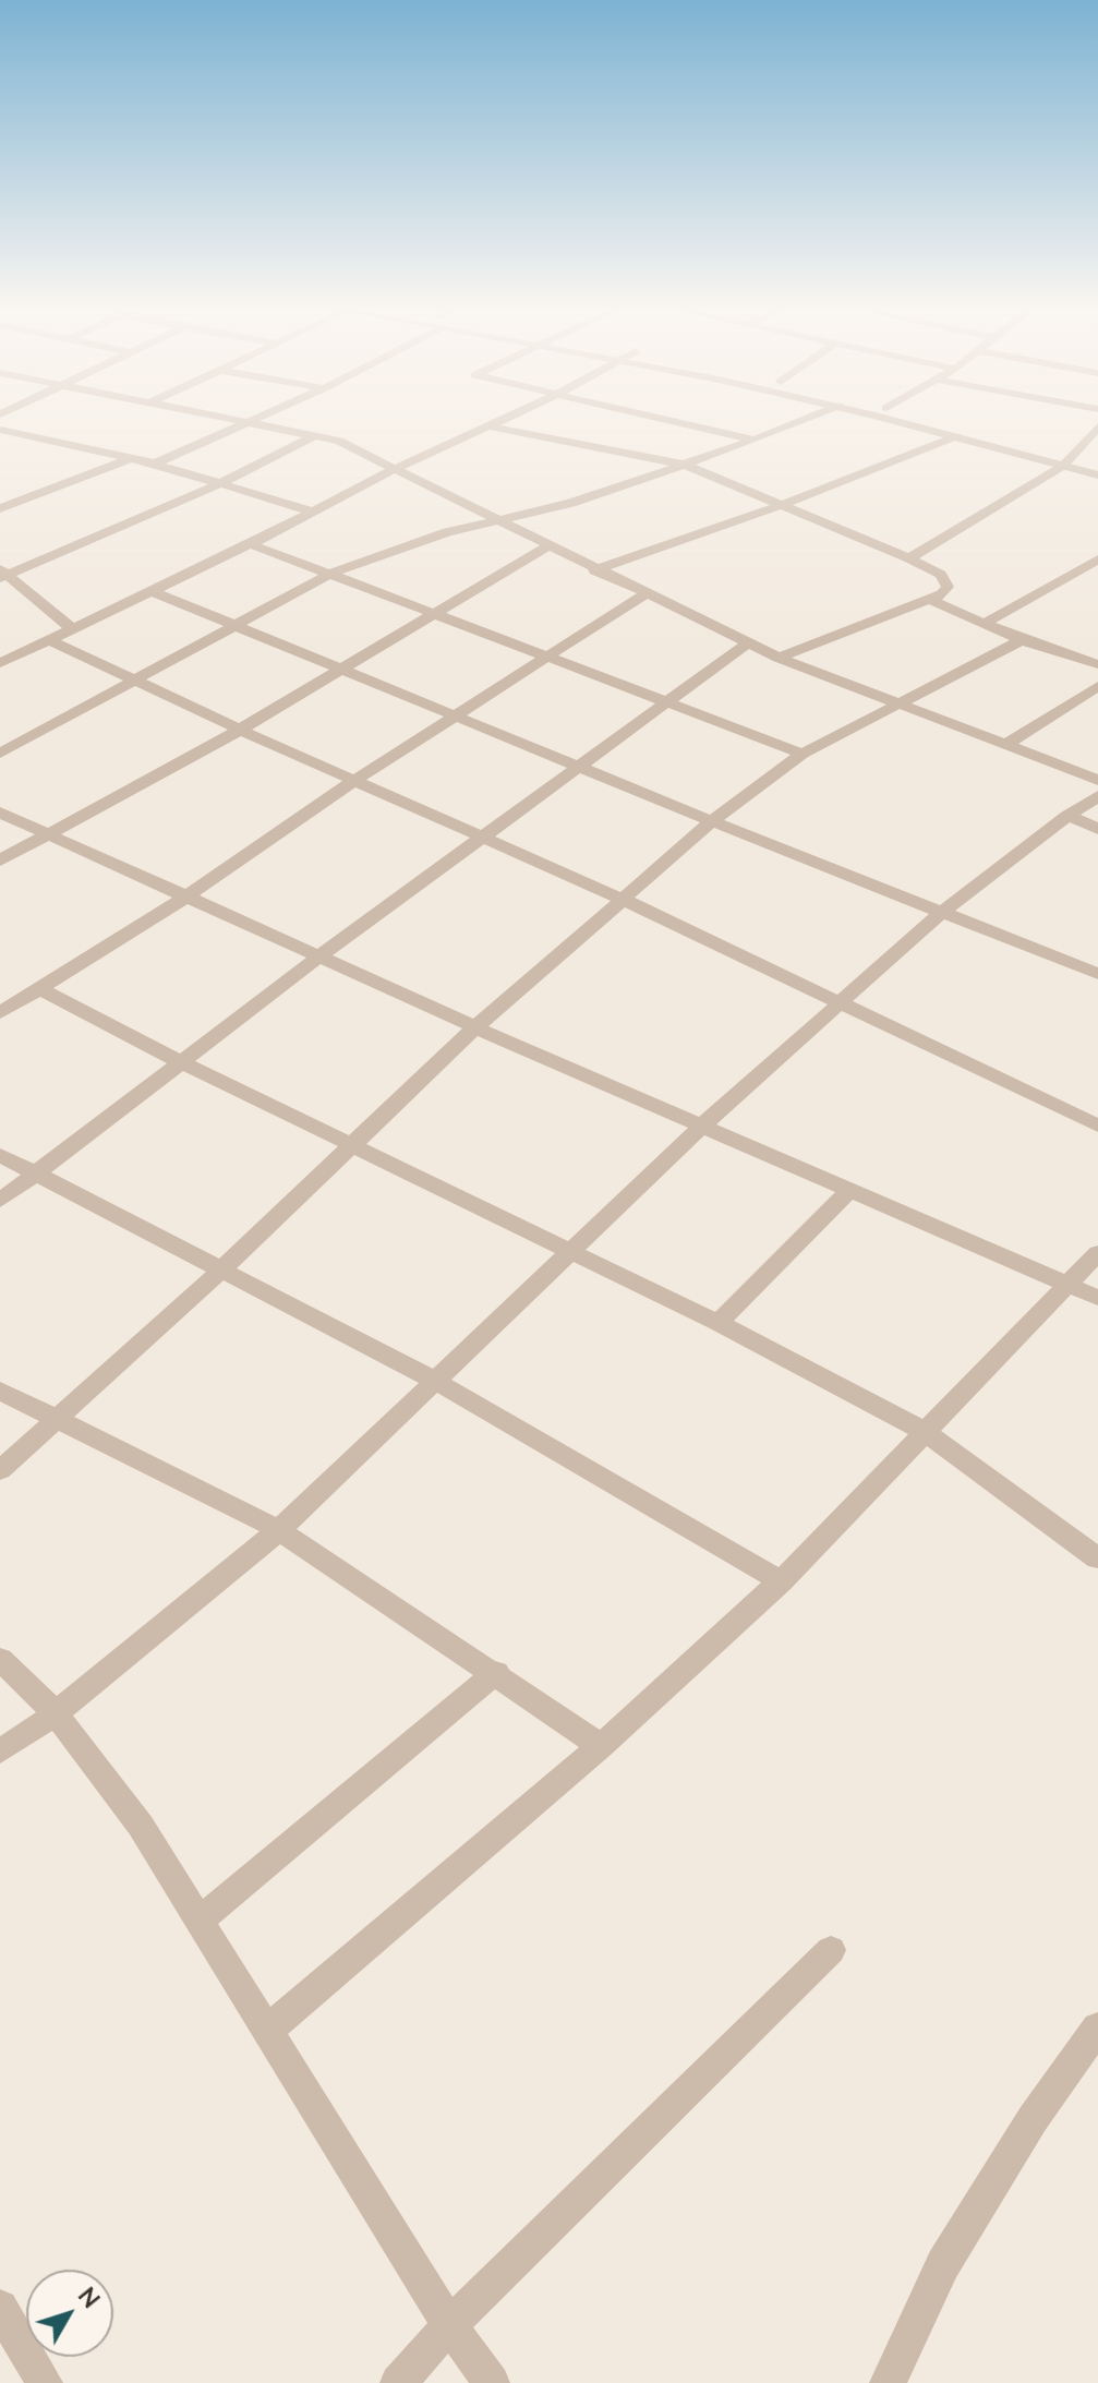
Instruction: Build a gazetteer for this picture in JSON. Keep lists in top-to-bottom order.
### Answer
{
  "north": "top right"
}
